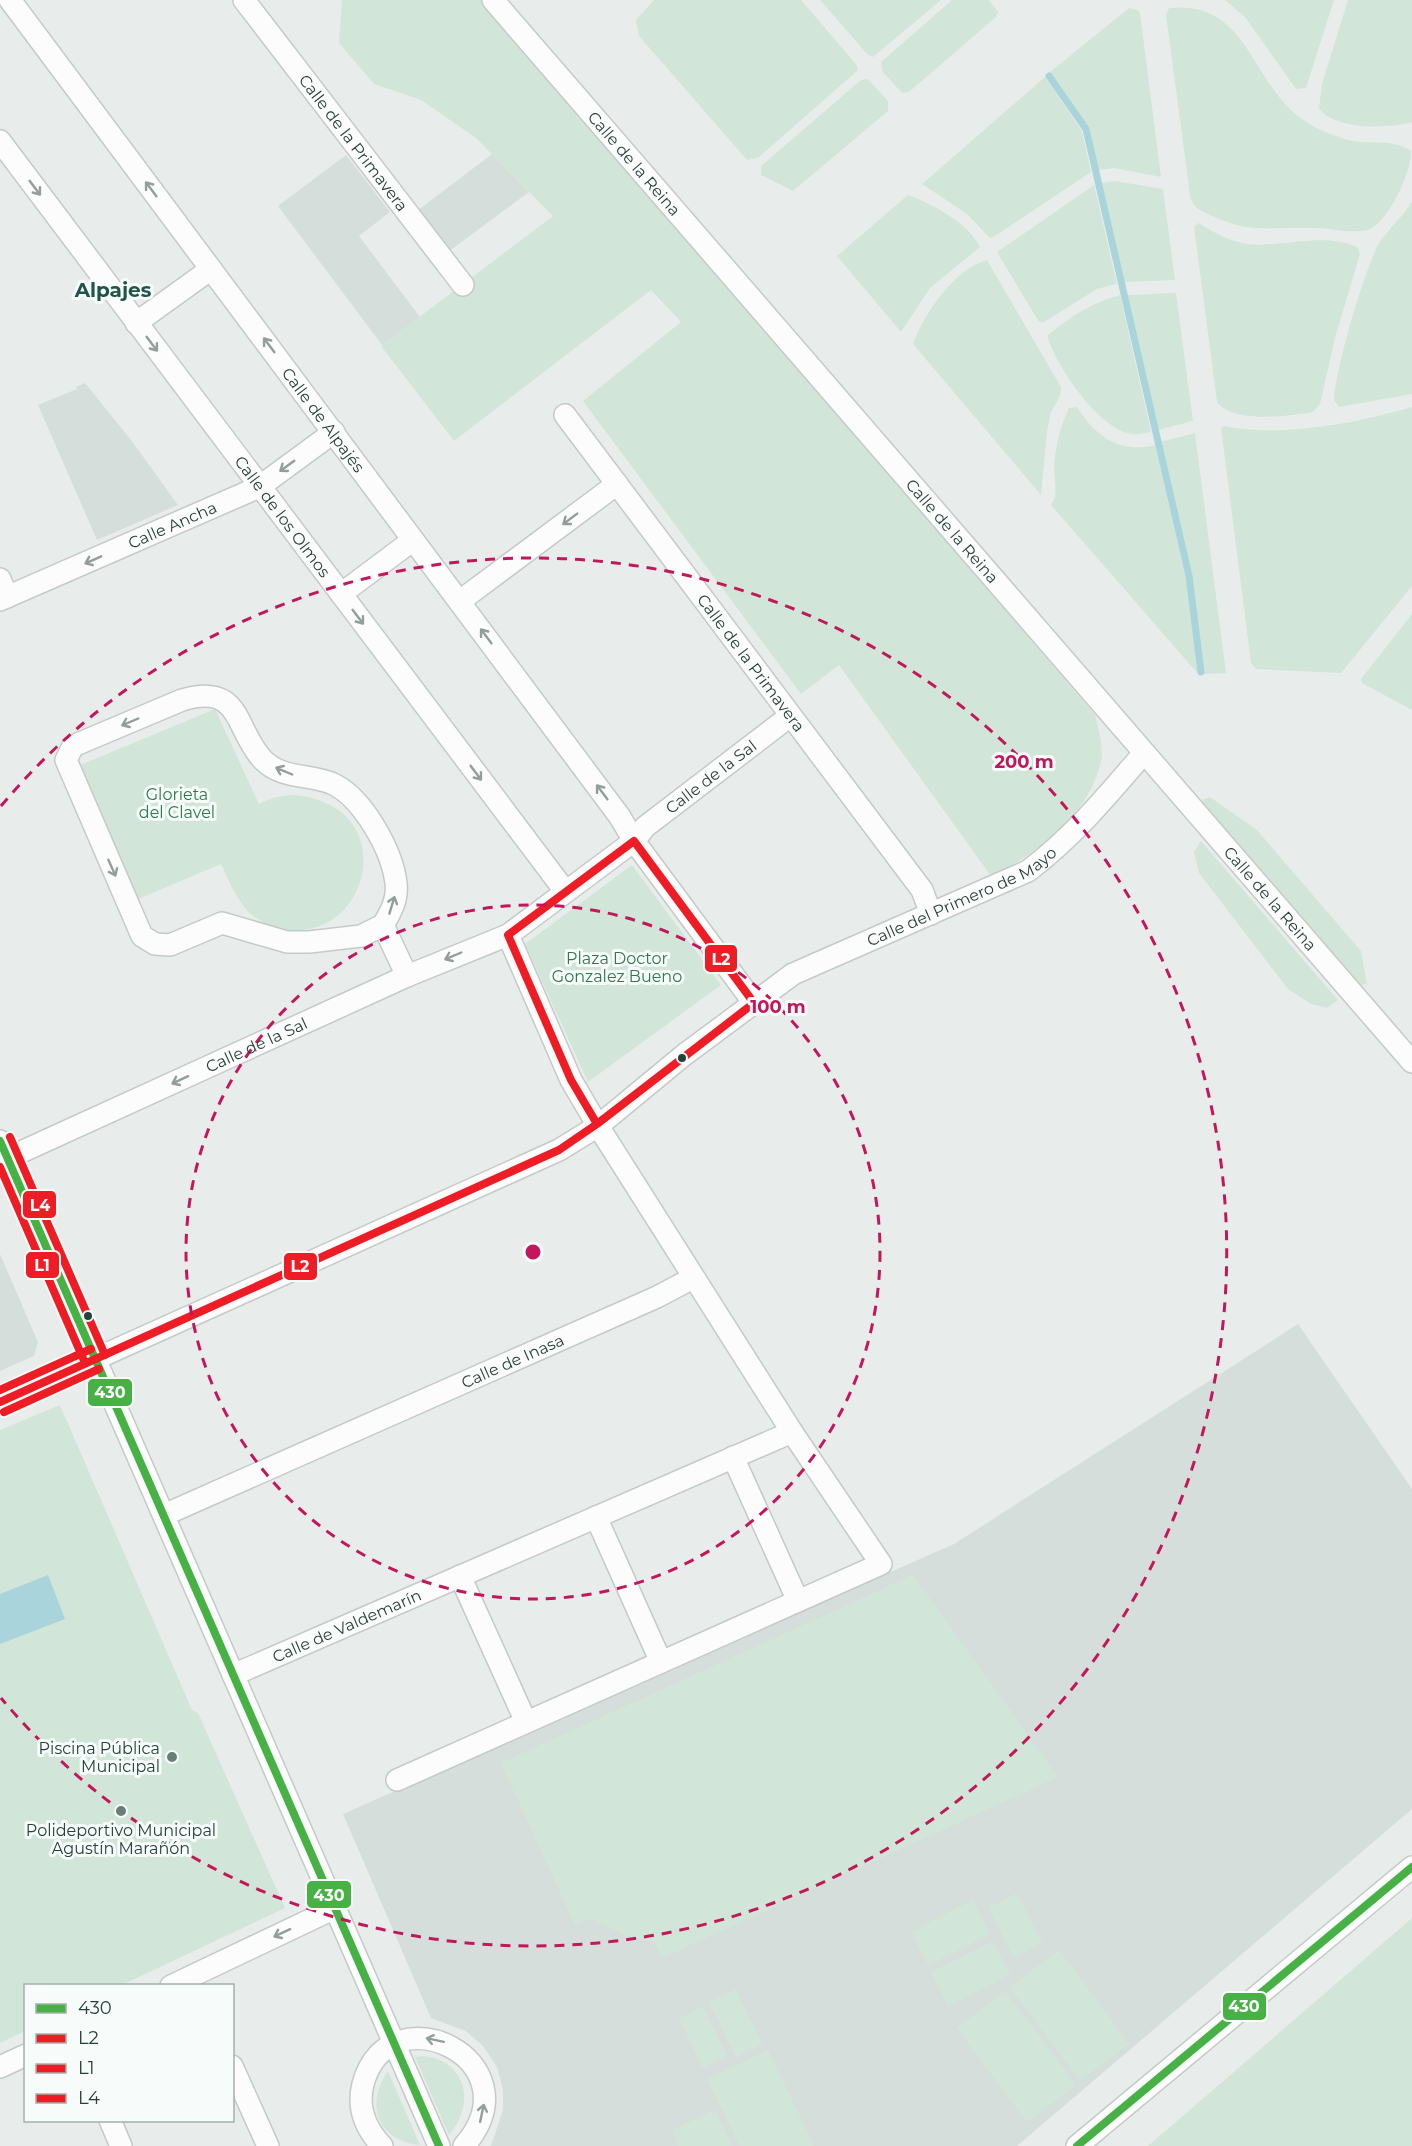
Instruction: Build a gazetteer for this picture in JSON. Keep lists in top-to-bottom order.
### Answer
{
  "streets": {
    "street": [
      "Calle de la Primavera",
      "Calle de la Reina",
      "Calle de Alpajés",
      "Calle de los Olmos",
      "Calle Ancha",
      "Calle de la Sal",
      "Calle del Primero de Mayo",
      "Calle de Inasa",
      "Calle de Valdemarín"
    ]
  },
  "crossings": [
    ["Calle de la Primavera", "Calle de la Sal"],
    ["Calle de la Primavera", "Calle del Primero de Mayo"],
    ["Calle de la Reina", "Calle del Primero de Mayo"],
    ["Calle de Alpajés", "Calle Ancha"],
    ["Calle de Alpajés", "Calle de la Sal"],
    ["Calle de Alpajés", "Calle del Primero de Mayo"],
    ["Calle de los Olmos", "Calle Ancha"],
    ["Calle de los Olmos", "Calle de la Sal"]
  ],
  "one_way": [
    "Calle de Alpajés",
    "Calle de los Olmos",
    "Calle Ancha",
    "Calle de la Sal"
  ],
  "districts": ["Alpajes"],
  "parks": ["Glorieta del Clavel", "Plaza Doctor Gonzalez Bueno"],
  "places": ["Piscina Pública Municipal", "Polideportivo Municipal Agustín Marañón"],
  "lines": [
    "transit line L2",
    "transit line L4",
    "transit line 430",
    "transit line L1"
  ],
  "legend": [
    "430",
    "L2",
    "L1",
    "L4"
  ],
  "rings": ["200 m", "100 m"]
}
